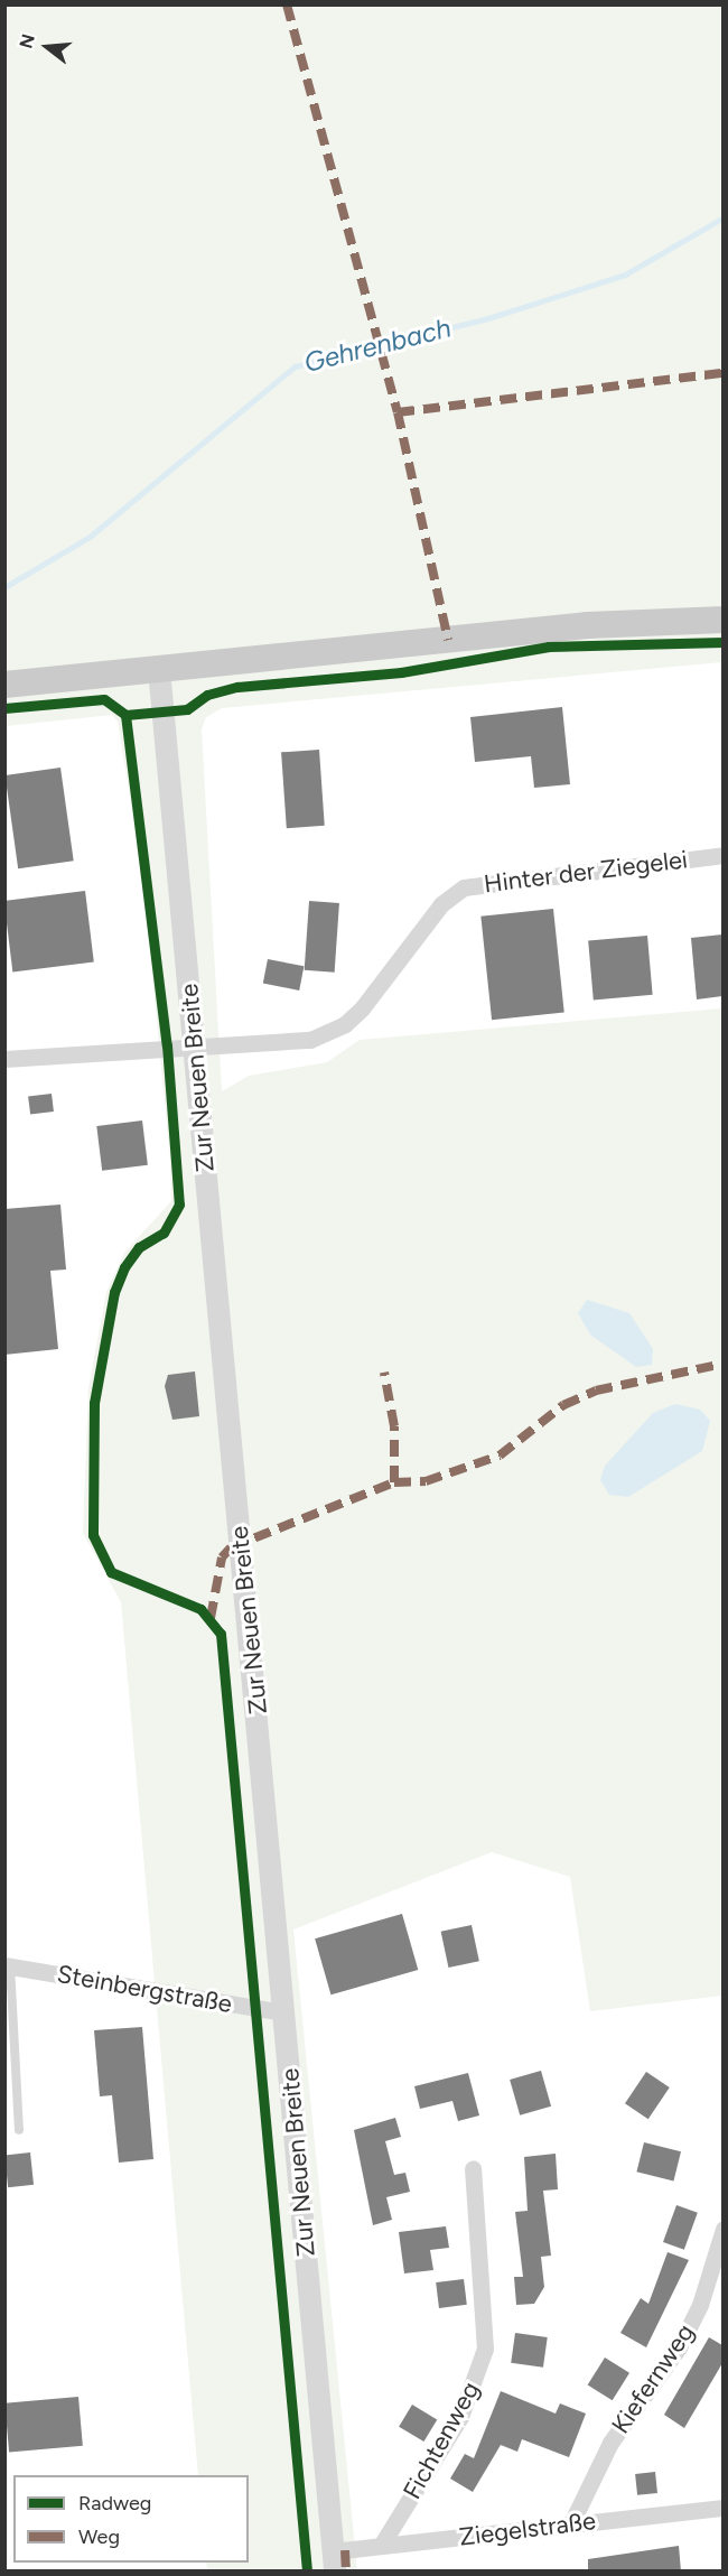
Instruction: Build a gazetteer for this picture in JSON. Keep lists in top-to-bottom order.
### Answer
{
  "streets": {
    "street": [
      "Hinter der Ziegelei",
      "Zur Neuen Breite",
      "Steinbergstraße",
      "Kiefernweg",
      "Fichtenweg",
      "Ziegelstraße"
    ]
  },
  "crossings": [
    ["Hinter der Ziegelei", "Zur Neuen Breite"],
    ["Zur Neuen Breite", "Steinbergstraße"],
    ["Zur Neuen Breite", "Ziegelstraße"],
    ["Kiefernweg", "Ziegelstraße"],
    ["Fichtenweg", "Ziegelstraße"]
  ],
  "water": ["Gehrenbach"],
  "legend": ["Radweg", "Weg"],
  "north": "left"
}
